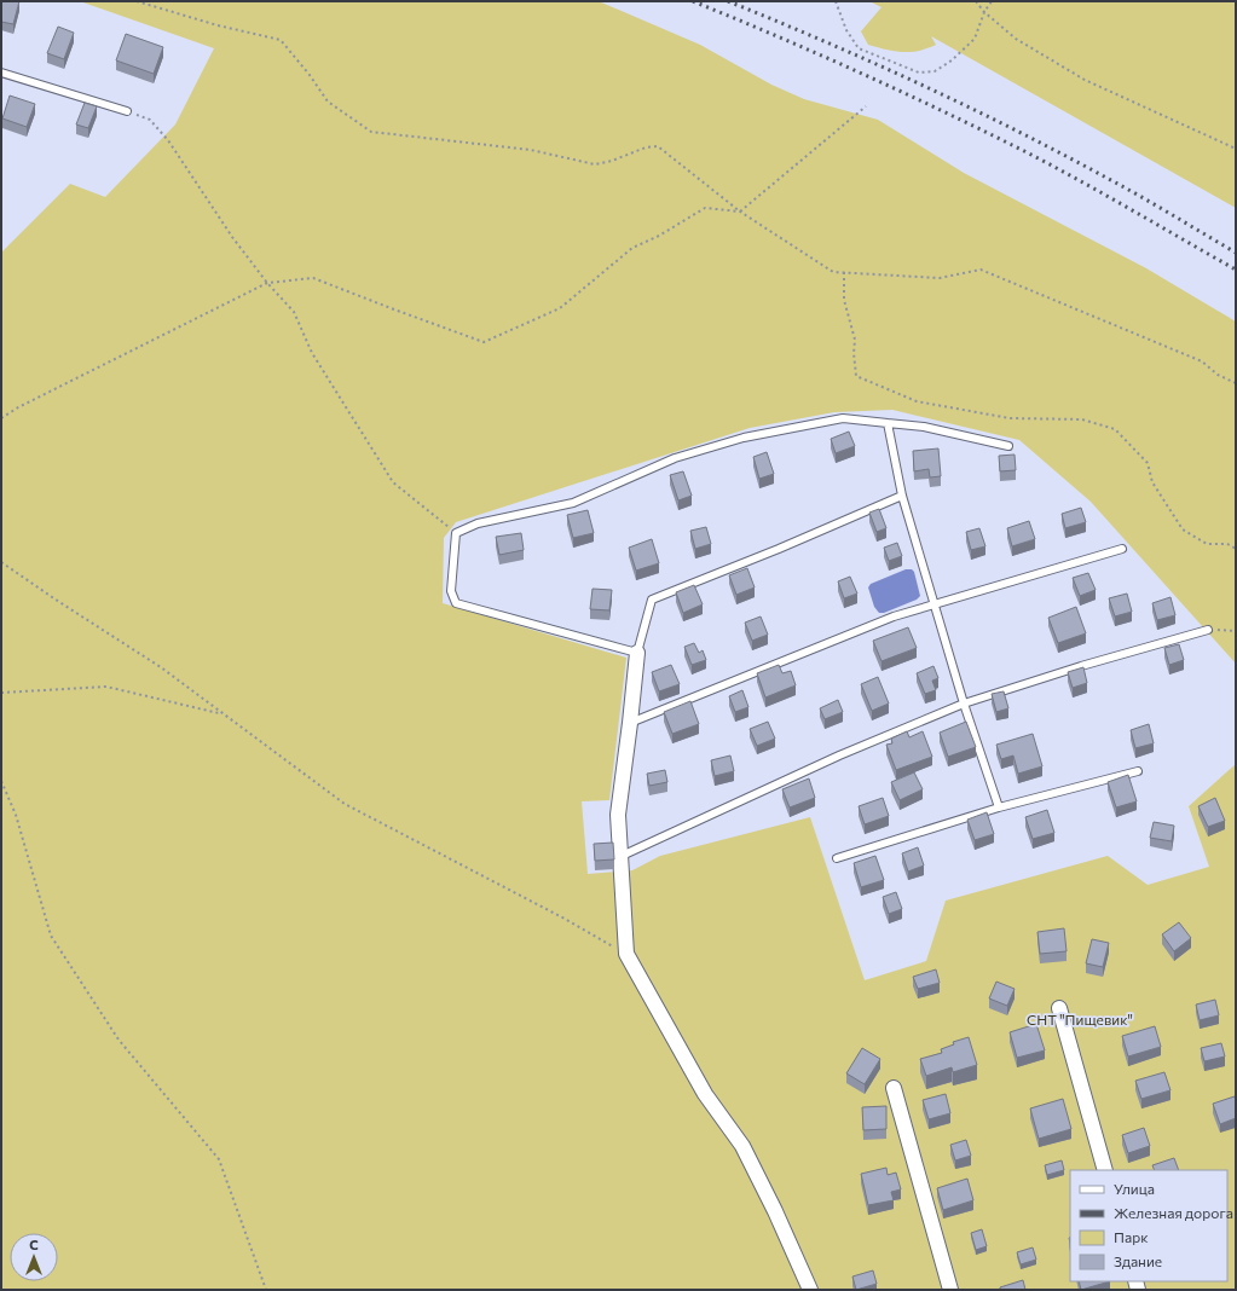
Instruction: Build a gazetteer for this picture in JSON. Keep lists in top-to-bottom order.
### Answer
{
  "parks": ["СНТ \"Пищевик\""],
  "legend": [
    "Улица",
    "Железная дорога",
    "Парк",
    "Здание"
  ],
  "north": "top"
}
